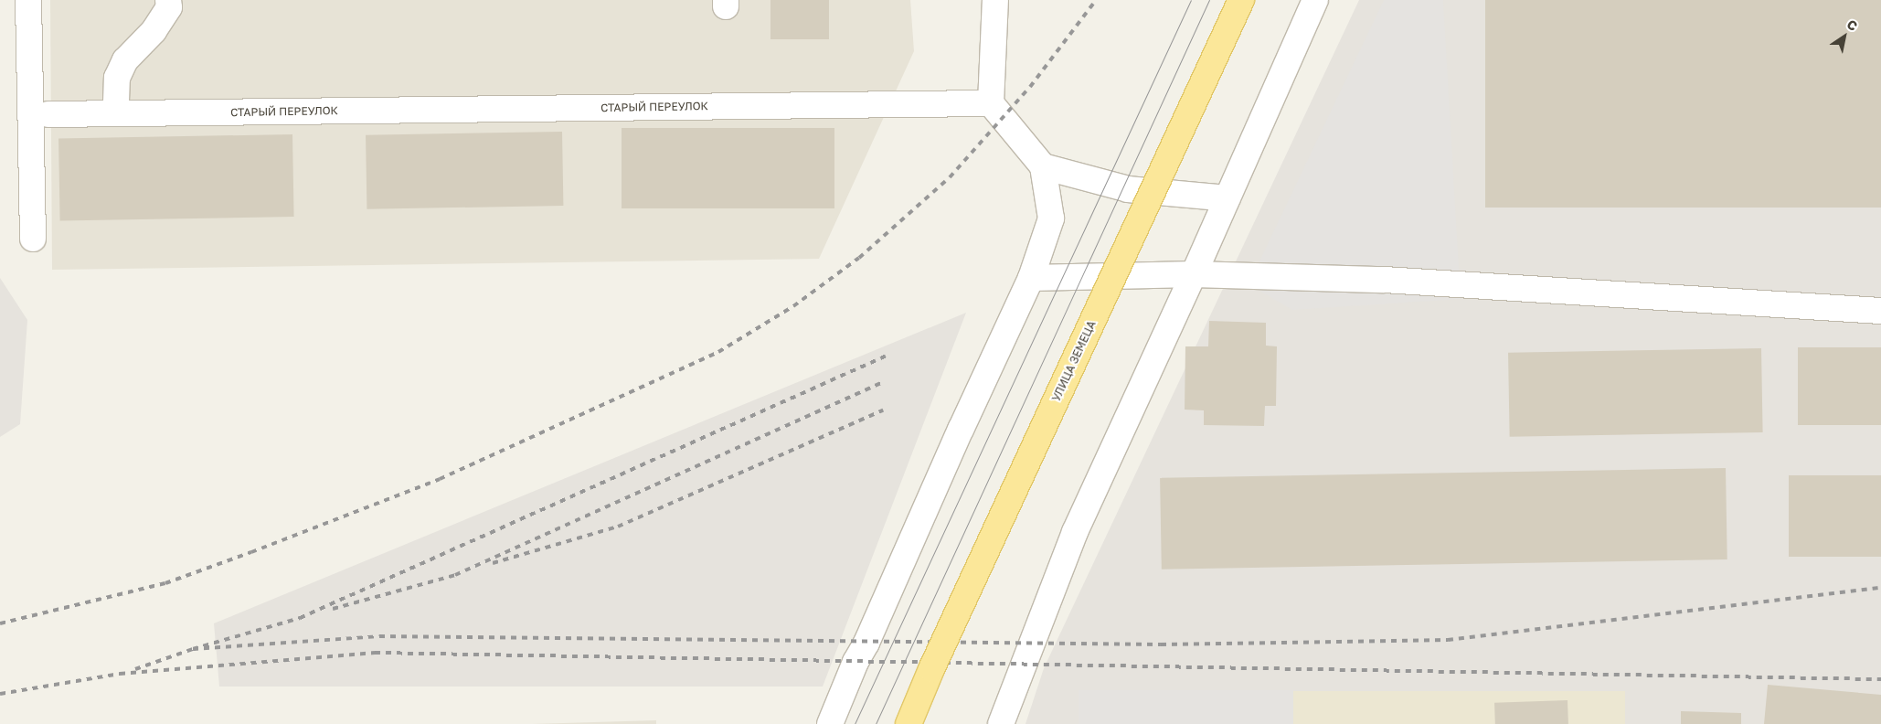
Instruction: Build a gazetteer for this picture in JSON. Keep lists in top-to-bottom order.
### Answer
{
  "streets": {
    "main road": ["УЛИЦА ЗЕМЕЦА"],
    "street": ["СТАРЫЙ ПЕРЕУЛОК"]
  },
  "north": "top right"
}
